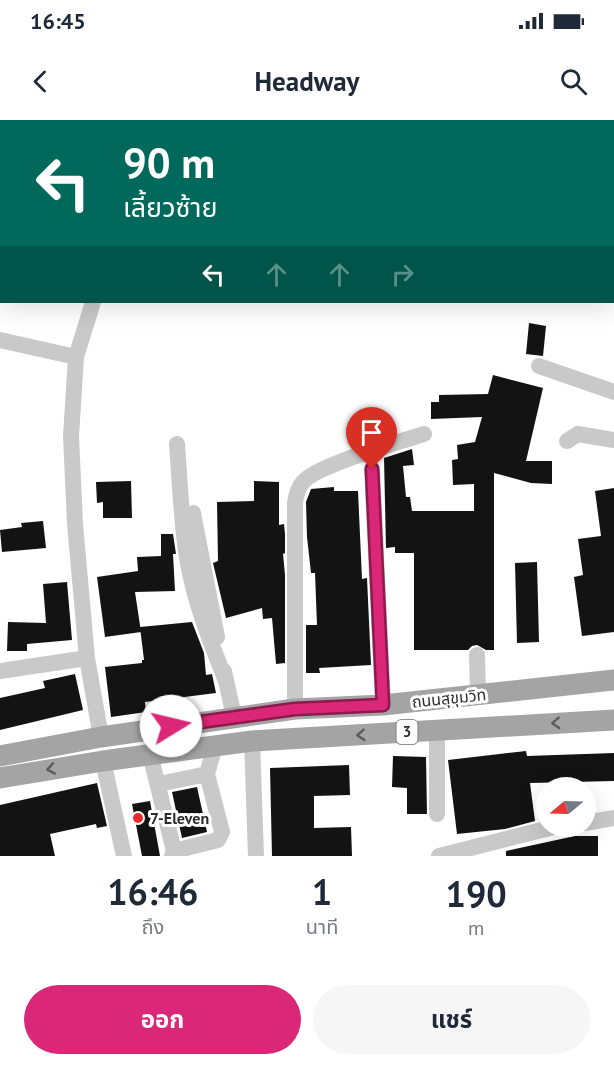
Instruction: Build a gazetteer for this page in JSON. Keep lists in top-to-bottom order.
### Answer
{
  "streets": {
    "main road": ["ถนนสุขุมวิท", "3"]
  },
  "places": ["7-Eleven"],
  "north": "left",
  "page": {
    "status": "16:45",
    "header": "Headway",
    "turn": ["90 m", "เลี้ยวซ้าย"],
    "eta": [
      "16:46",
      "ถึง",
      "1",
      "นาที",
      "190",
      "m"
    ],
    "buttons": ["ออก", "แชร์"]
  }
}
